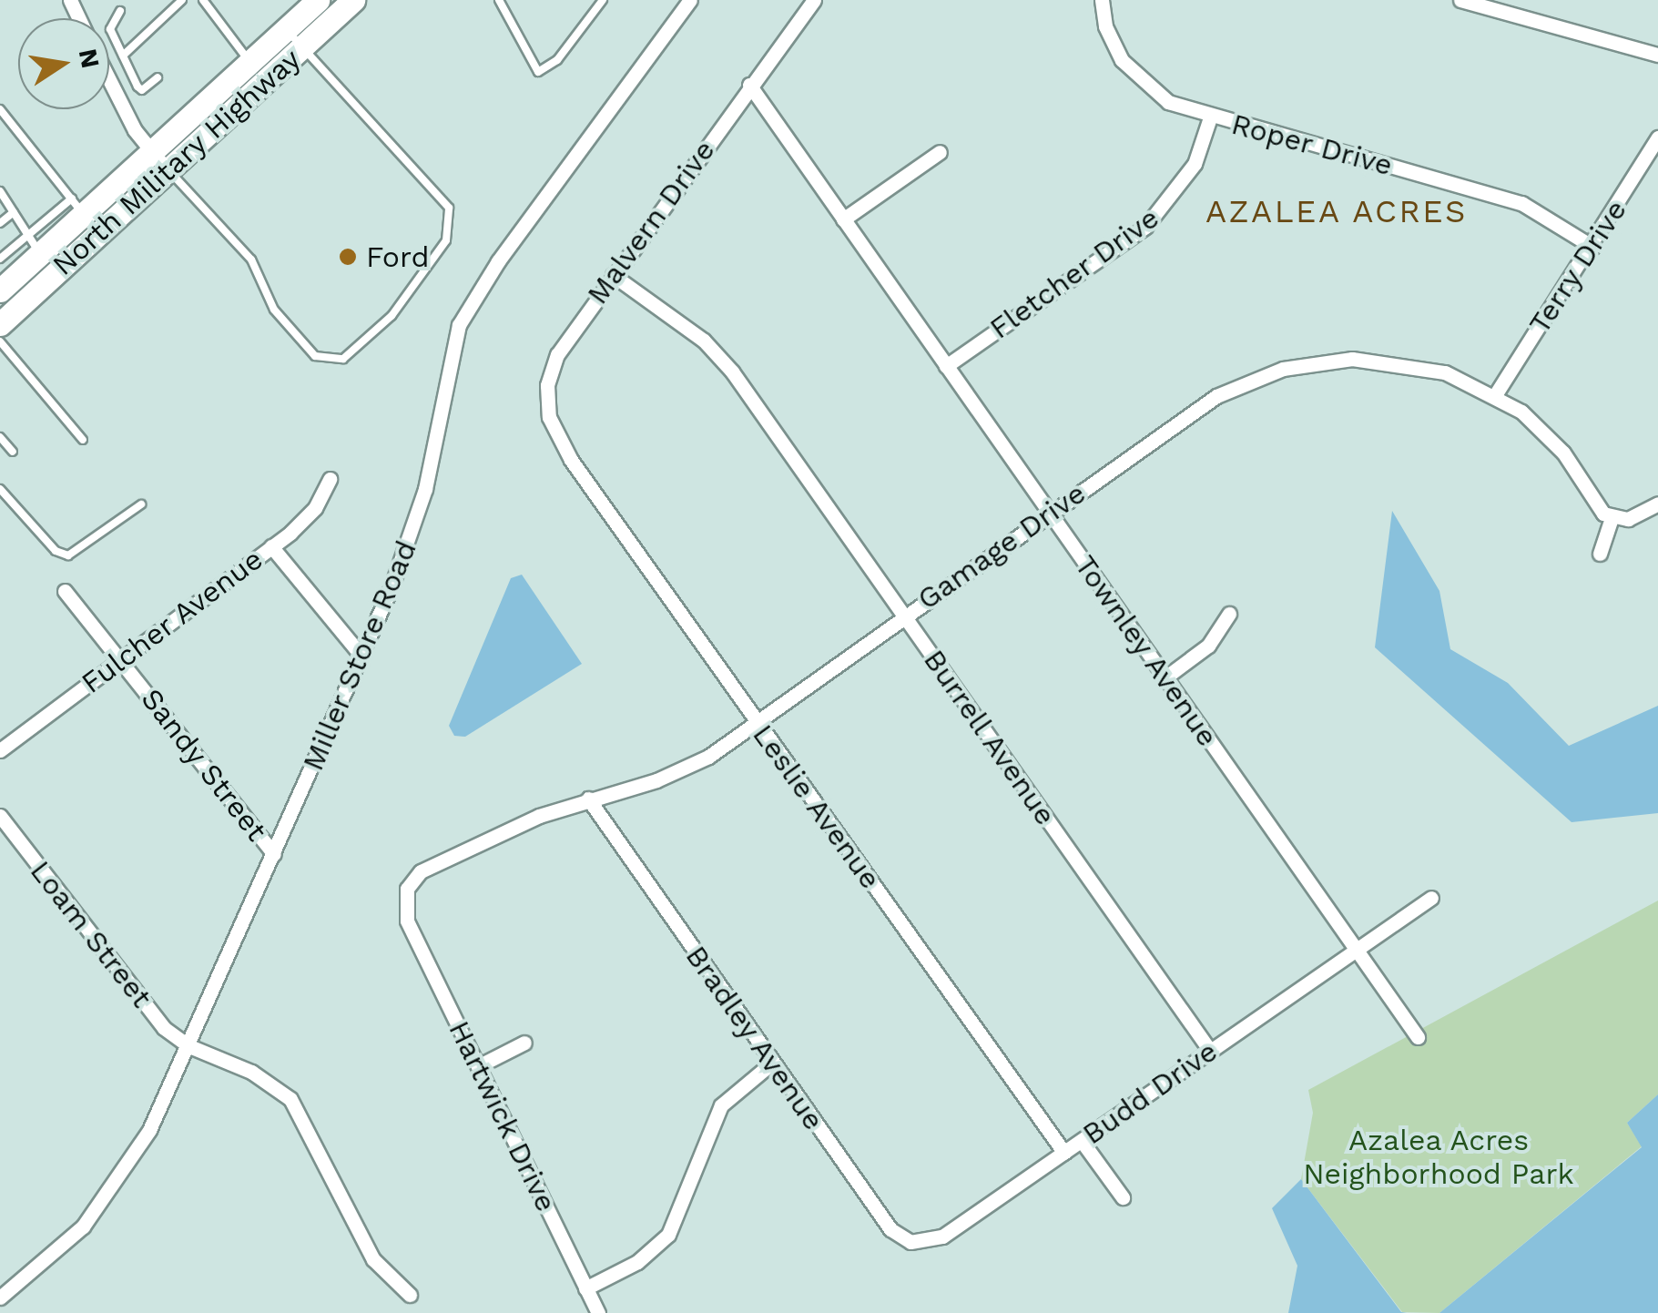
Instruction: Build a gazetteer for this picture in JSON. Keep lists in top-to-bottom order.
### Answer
{
  "streets": {
    "main road": ["North Military Highway"],
    "street": [
      "Roper Drive",
      "Malvern Drive",
      "Terry Drive",
      "Fletcher Drive",
      "Gamage Drive",
      "Fulcher Avenue",
      "Townley Avenue",
      "Miller Store Road",
      "Burrell Avenue",
      "Sandy Street",
      "Leslie Avenue",
      "Loam Street",
      "Bradley Avenue",
      "Budd Drive",
      "Hartwick Drive"
    ]
  },
  "crossings": [
    ["Roper Drive", "Terry Drive"],
    ["Roper Drive", "Fletcher Drive"],
    ["Malvern Drive", "Townley Avenue"],
    ["Malvern Drive", "Burrell Avenue"],
    ["Malvern Drive", "Leslie Avenue"],
    ["Terry Drive", "Gamage Drive"],
    ["Fletcher Drive", "Townley Avenue"],
    ["Gamage Drive", "Townley Avenue"],
    ["Gamage Drive", "Burrell Avenue"],
    ["Gamage Drive", "Leslie Avenue"],
    ["Gamage Drive", "Bradley Avenue"],
    ["Gamage Drive", "Hartwick Drive"],
    ["Fulcher Avenue", "Sandy Street"],
    ["Townley Avenue", "Budd Drive"],
    ["Miller Store Road", "Sandy Street"],
    ["Miller Store Road", "Loam Street"],
    ["Burrell Avenue", "Budd Drive"],
    ["Leslie Avenue", "Budd Drive"],
    ["Bradley Avenue", "Budd Drive"]
  ],
  "districts": ["AZALEA ACRES"],
  "parks": ["Azalea Acres Neighborhood Park"],
  "places": ["Ford"],
  "north": "right"
}
